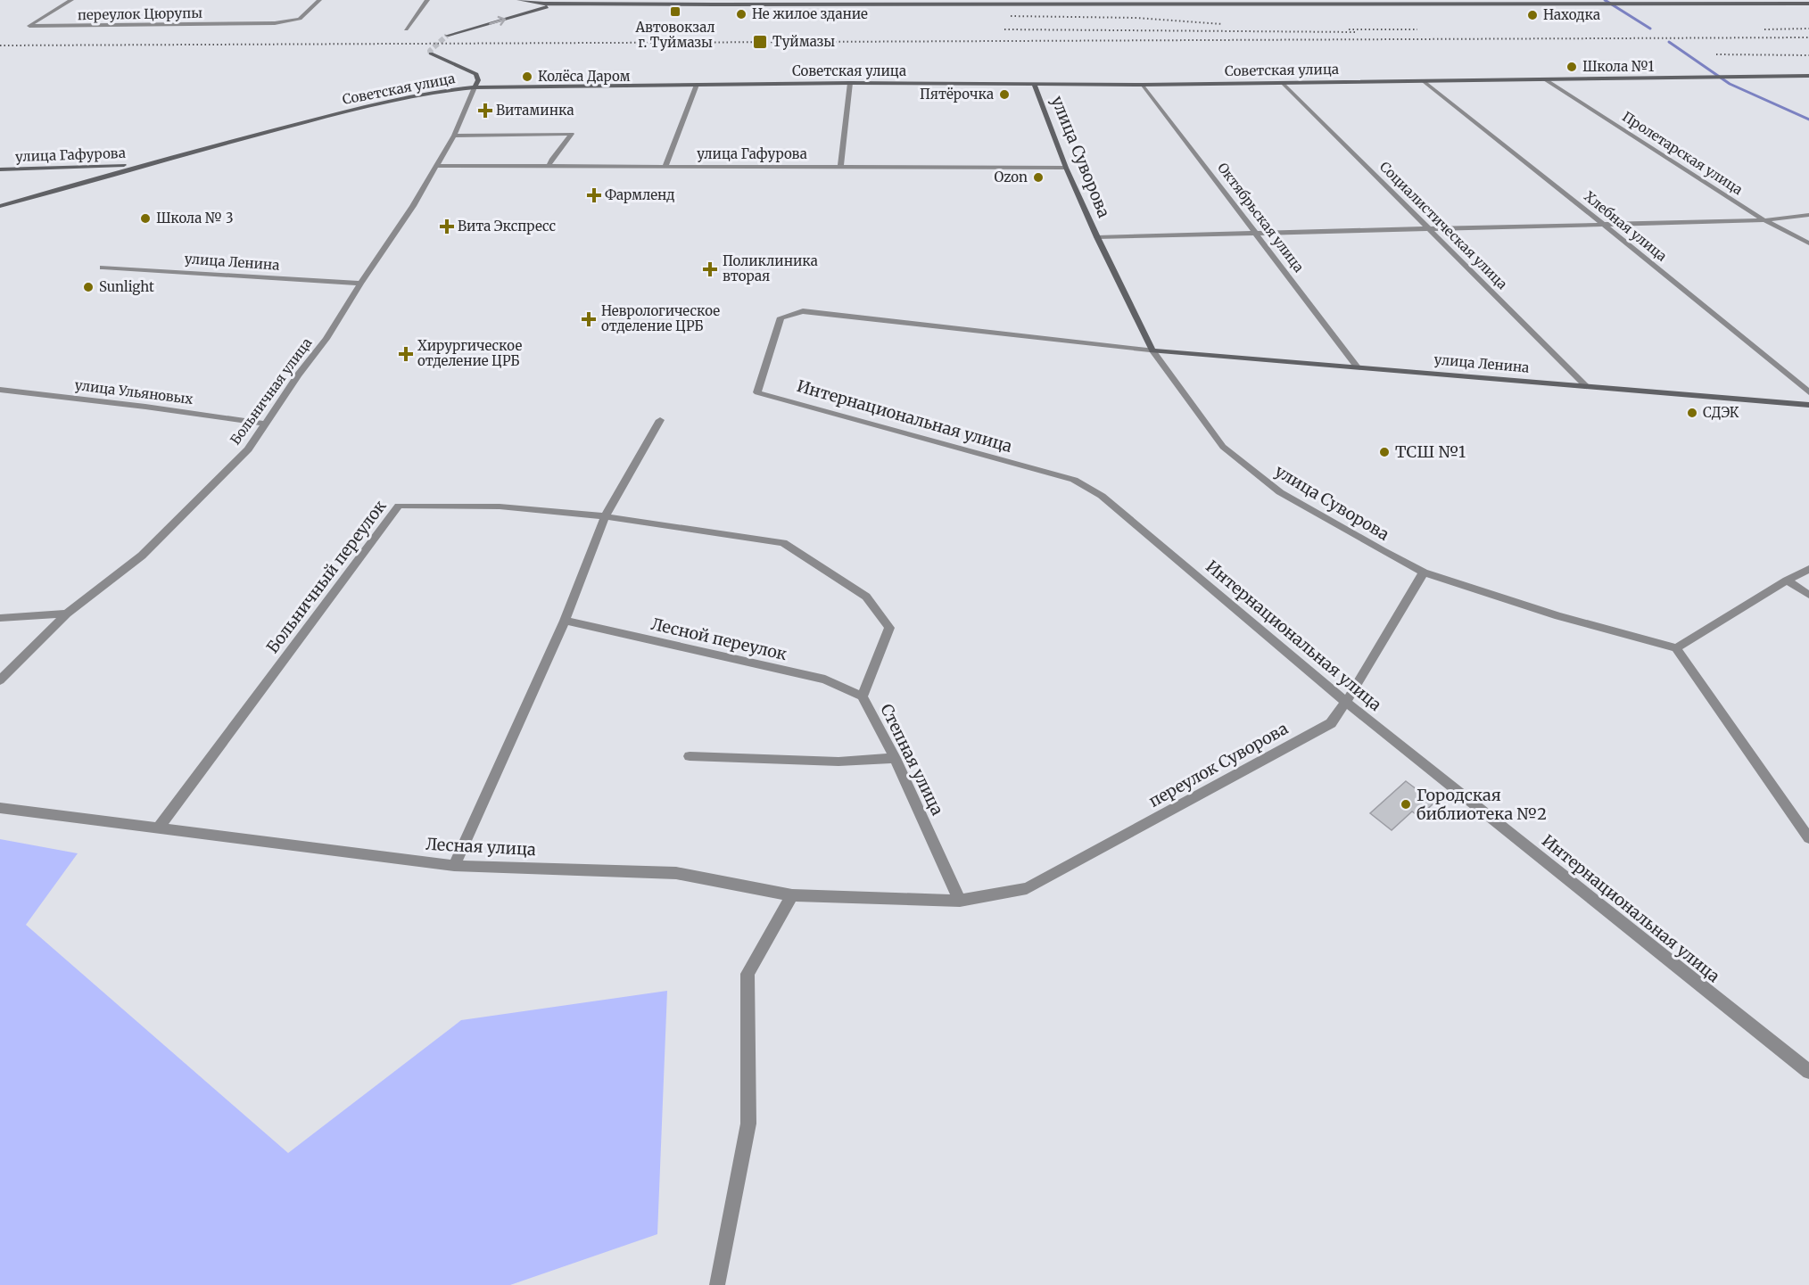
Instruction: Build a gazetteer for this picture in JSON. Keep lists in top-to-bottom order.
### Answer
{
  "streets": {
    "street": [
      "переулок Цюрупы",
      "Советская улица",
      "Пролетарская улица",
      "улица Гафурова",
      "улица Суворова",
      "Октябрьская улица",
      "Социалистическая улица",
      "Хлебная улица",
      "улица Ленина",
      "Больничная улица",
      "улица Ульяновых",
      "Интернациональная улица",
      "Больничный переулок",
      "Лесной переулок",
      "Степная улица",
      "переулок Суворова",
      "Лесная улица"
    ]
  },
  "crossings": [
    ["Советская улица", "Пролетарская улица"],
    ["Советская улица", "улица Гафурова"],
    ["Советская улица", "улица Суворова"],
    ["Советская улица", "Октябрьская улица"],
    ["Советская улица", "Социалистическая улица"],
    ["Советская улица", "Хлебная улица"],
    ["Советская улица", "Больничная улица"],
    ["улица Гафурова", "улица Суворова"],
    ["улица Гафурова", "Больничная улица"],
    ["улица Суворова", "улица Ленина"],
    ["улица Суворова", "Интернациональная улица"],
    ["улица Суворова", "переулок Суворова"],
    ["Октябрьская улица", "улица Ленина"],
    ["Социалистическая улица", "улица Ленина"],
    ["улица Ленина", "Больничная улица"],
    ["улица Ленина", "Интернациональная улица"],
    ["Больничная улица", "улица Ульяновых"],
    ["Интернациональная улица", "переулок Суворова"],
    ["Больничный переулок", "Степная улица"],
    ["Больничный переулок", "Лесная улица"],
    ["Лесной переулок", "Степная улица"],
    ["Степная улица", "переулок Суворова"],
    ["Степная улица", "Лесная улица"],
    ["переулок Суворова", "Лесная улица"]
  ],
  "places": {
    "transit": ["Автовокзал г. Туймазы", "Туймазы"],
    "other": [
      "Не жилое здание",
      "Находка",
      "Школа №1",
      "Колёса Даром",
      "Пятёрочка",
      "Ozon",
      "Школа № 3",
      "Sunlight",
      "СДЭК",
      "ТСШ №1",
      "Городская библиотека №2"
    ],
    "health": [
      "Витаминка",
      "Фармленд",
      "Вита Экспресс",
      "Поликлиника вторая",
      "Неврологическое отделение ЦРБ",
      "Хирургическое отделение ЦРБ"
    ]
  }
}
